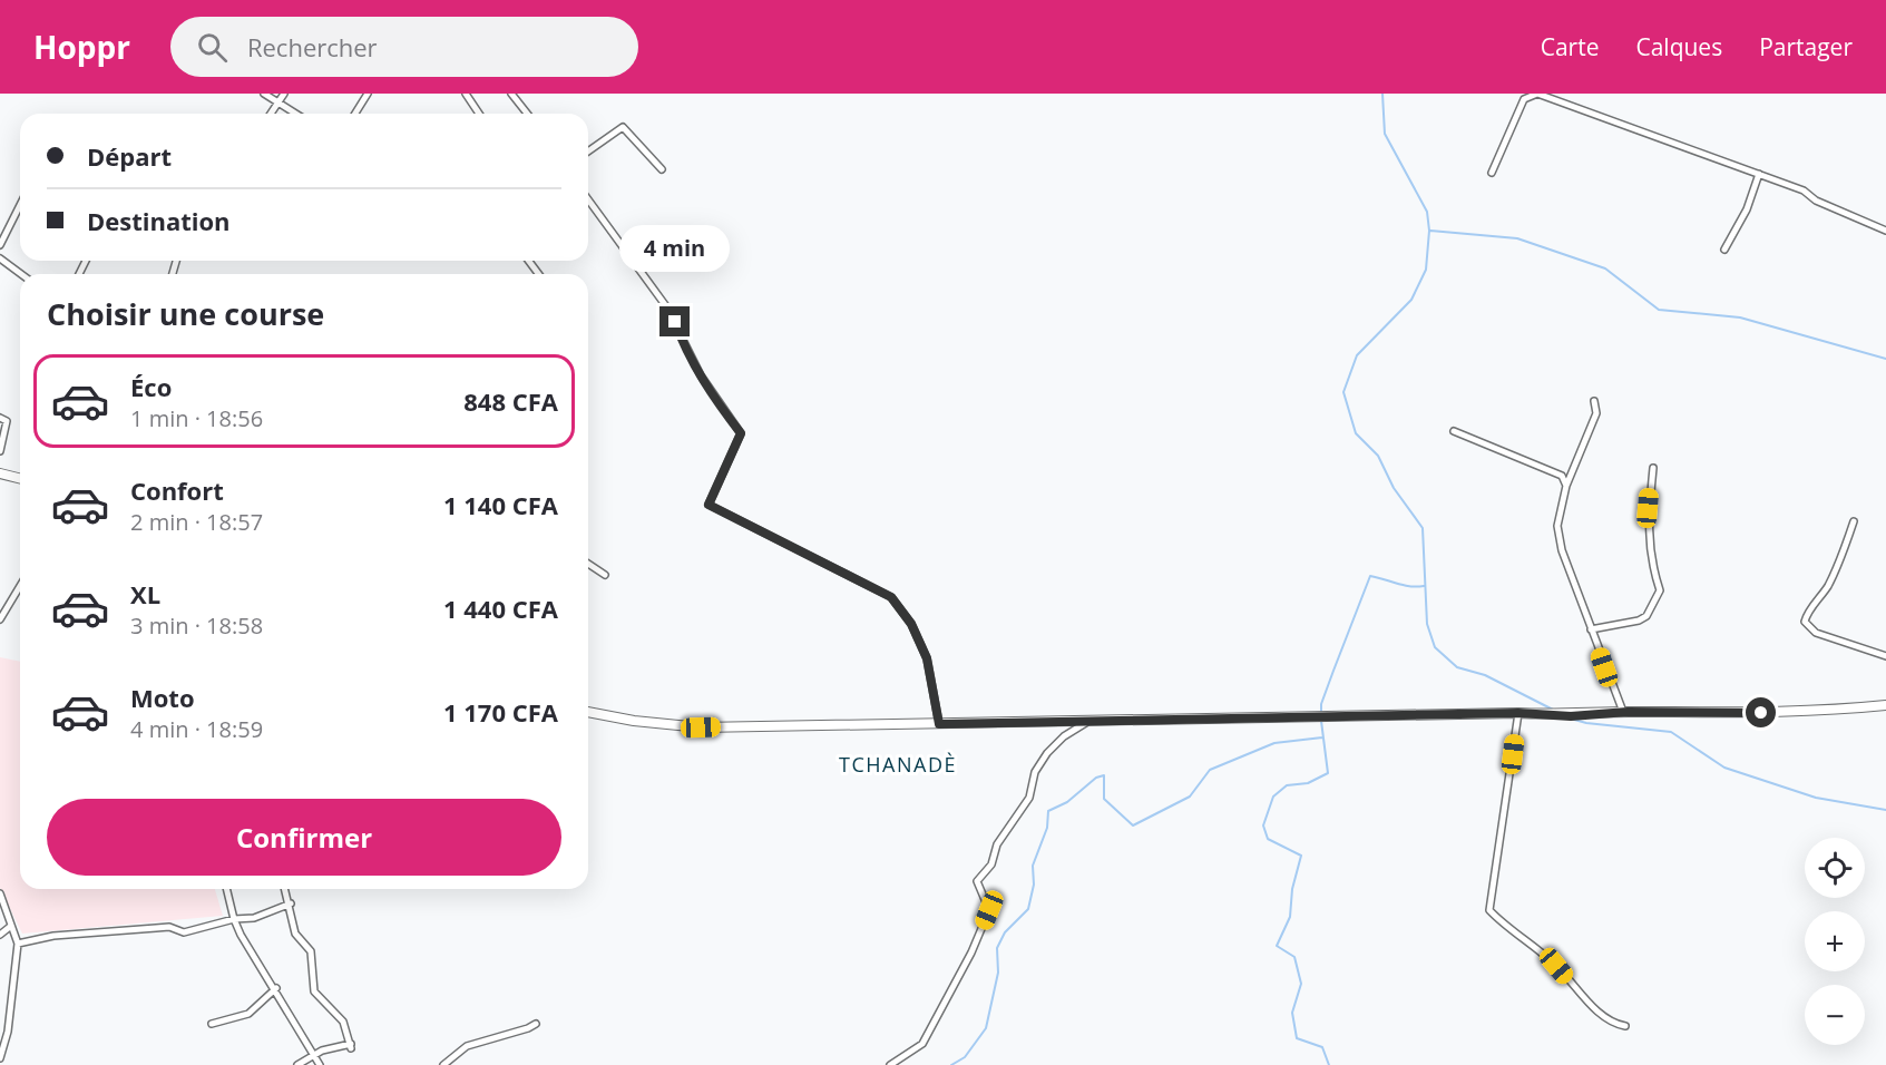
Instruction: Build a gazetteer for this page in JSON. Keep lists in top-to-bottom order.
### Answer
{
  "districts": ["TCHANADÈ"],
  "page": {
    "header": "Hoppr",
    "search": "Rechercher",
    "nav": ["Carte", "Calques", "Partager"],
    "banner": ["Départ", "Destination"],
    "bubble": "4 min",
    "heading": "Choisir une course",
    "list": [
      {
        "name": "Éco",
        "note": "1 min · 18:56",
        "value": "848 CFA"
      },
      {
        "name": "Confort",
        "note": "2 min · 18:57",
        "value": "1 140 CFA"
      },
      {
        "name": "XL",
        "note": "3 min · 18:58",
        "value": "1 440 CFA"
      },
      {
        "name": "Moto",
        "note": "4 min · 18:59",
        "value": "1 170 CFA"
      }
    ],
    "buttons": "Confirmer",
    "map_buttons": ["+", "−"]
  }
}
